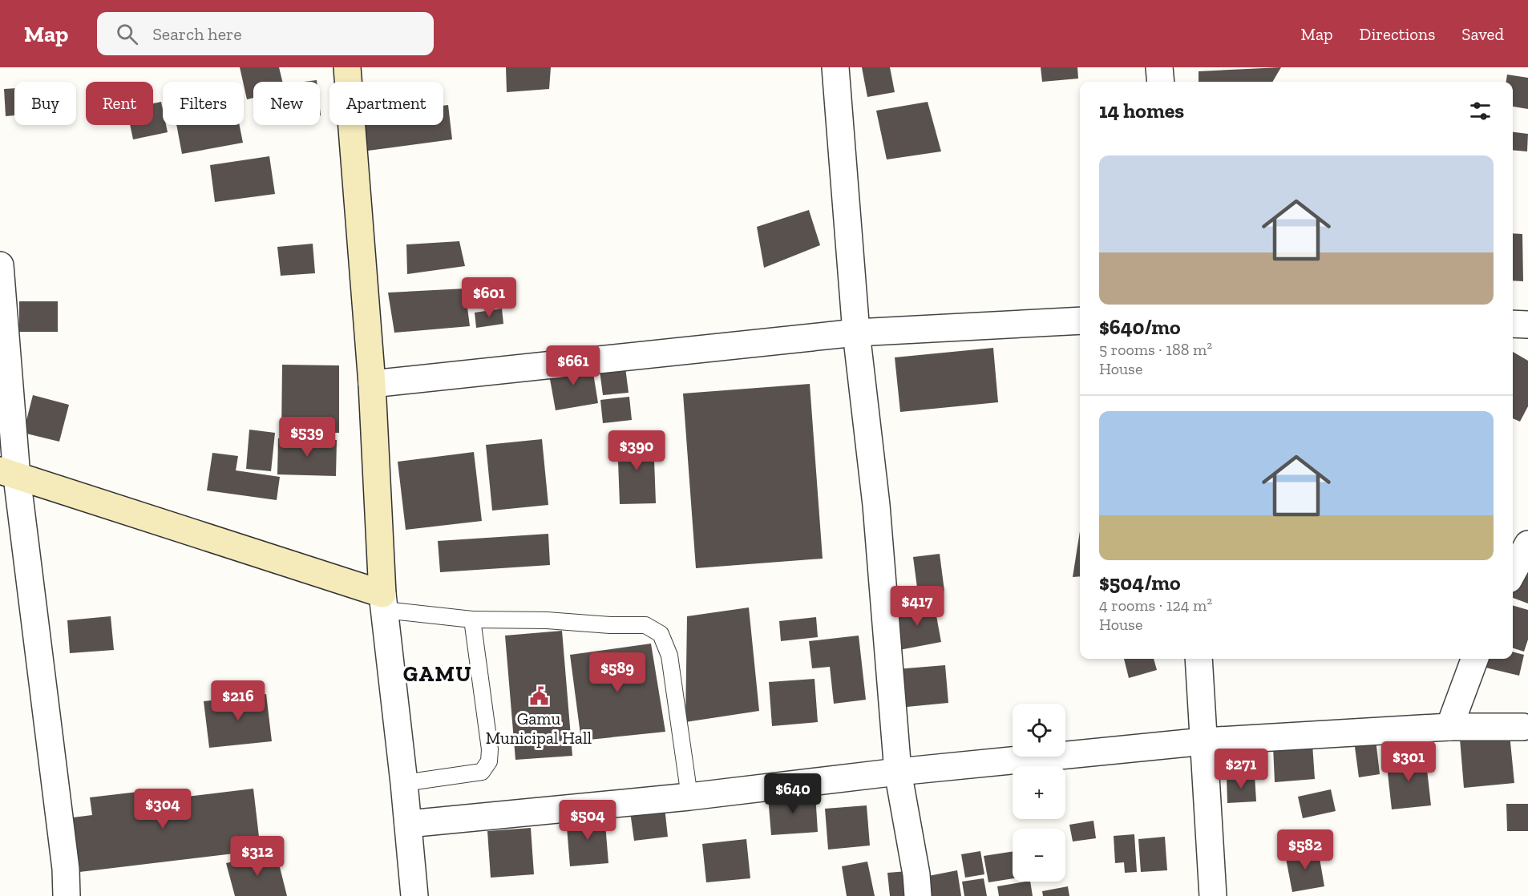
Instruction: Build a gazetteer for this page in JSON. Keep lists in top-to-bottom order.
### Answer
{
  "districts": ["GAMU"],
  "places": {
    "public building": ["Gamu Municipal Hall"]
  },
  "page": {
    "header": "Map",
    "search": "Search here",
    "nav": ["Map", "Directions", "Saved"],
    "chip": [
      "Buy",
      "Rent",
      "Filters",
      "New",
      "Apartment"
    ],
    "heading": "14 homes",
    "list": [
      {
        "name": "$640/mo",
        "note": "5 rooms · 188 m² · House"
      },
      {
        "name": "$504/mo",
        "note": "4 rooms · 124 m² · House"
      }
    ],
    "price": [
      "$601",
      "$661",
      "$539",
      "$390",
      "$417",
      "$589",
      "$216",
      "$301",
      "$271",
      "$640",
      "$304",
      "$504",
      "$582",
      "$312"
    ],
    "map_buttons": ["+", "−"]
  }
}
